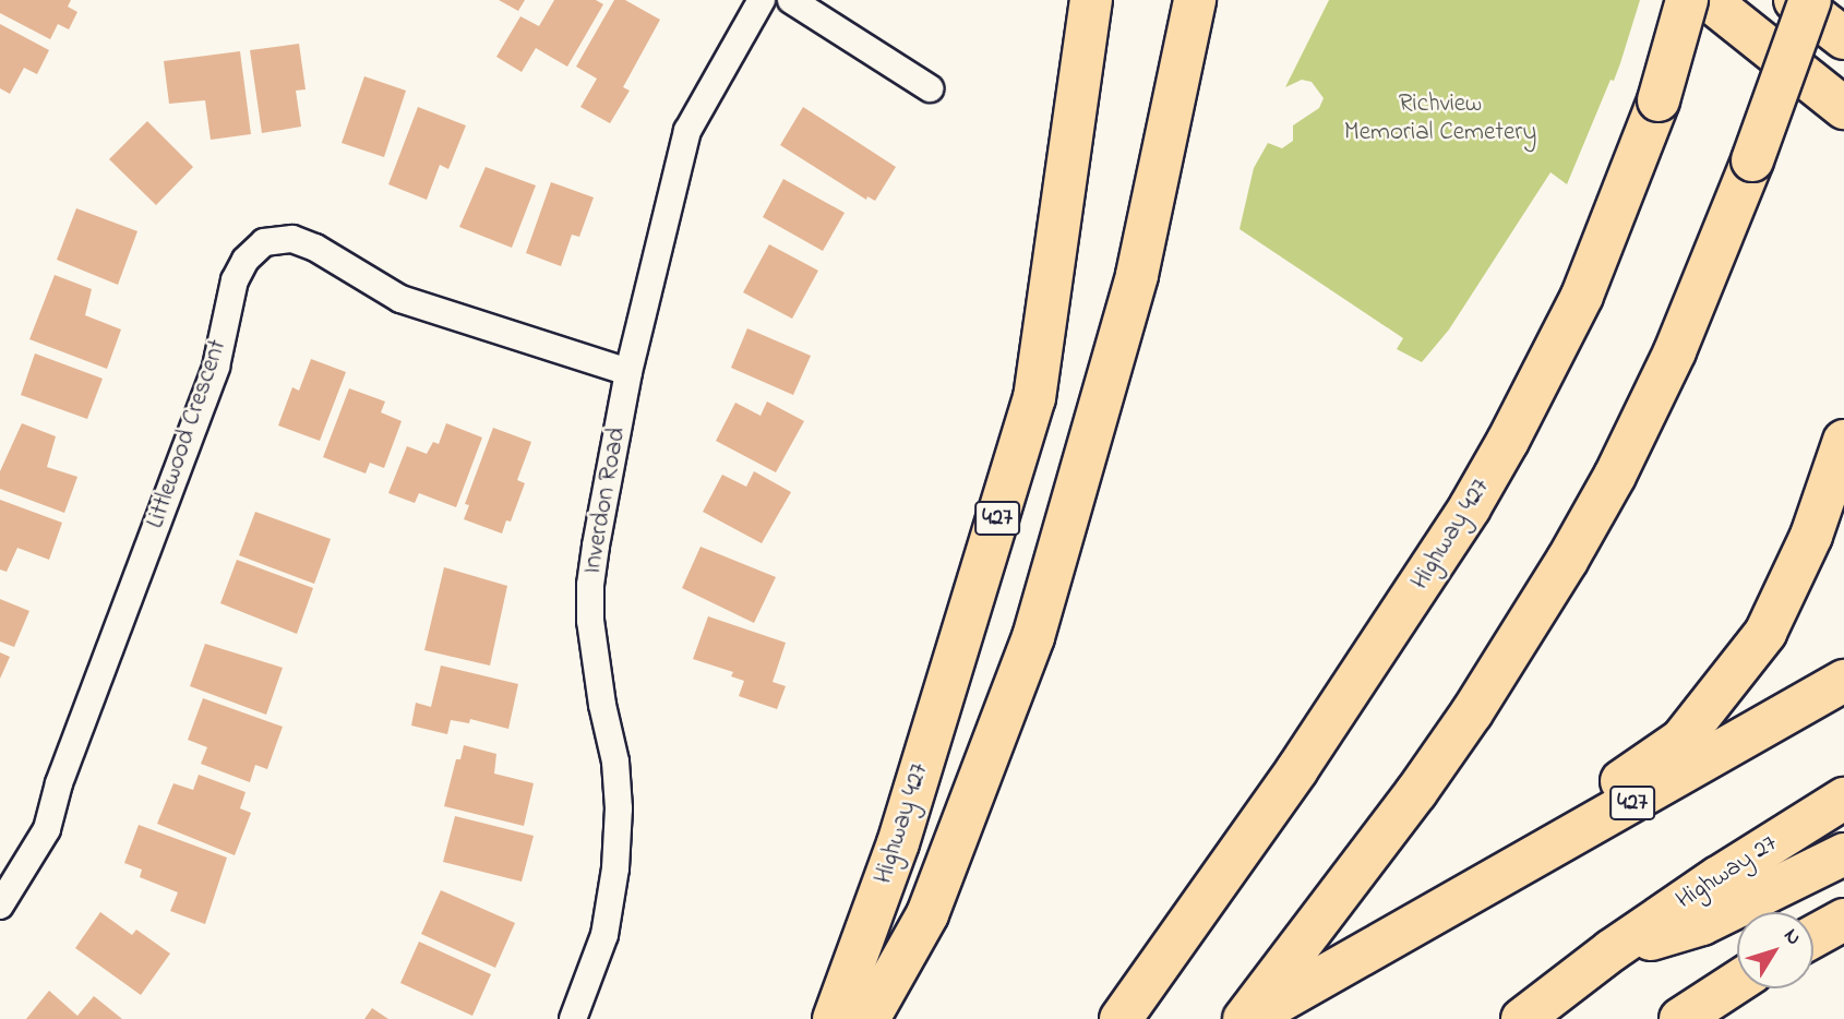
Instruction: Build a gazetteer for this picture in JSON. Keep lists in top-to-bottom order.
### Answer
{
  "streets": {
    "main road": ["427", "Highway 427", "Highway 27"],
    "street": ["Littlewood Crescent", "Inverdon Road"]
  },
  "crossings": [
    ["Littlewood Crescent", "Inverdon Road"]
  ],
  "parks": ["Richview Memorial Cemetery"],
  "north": "top right"
}
